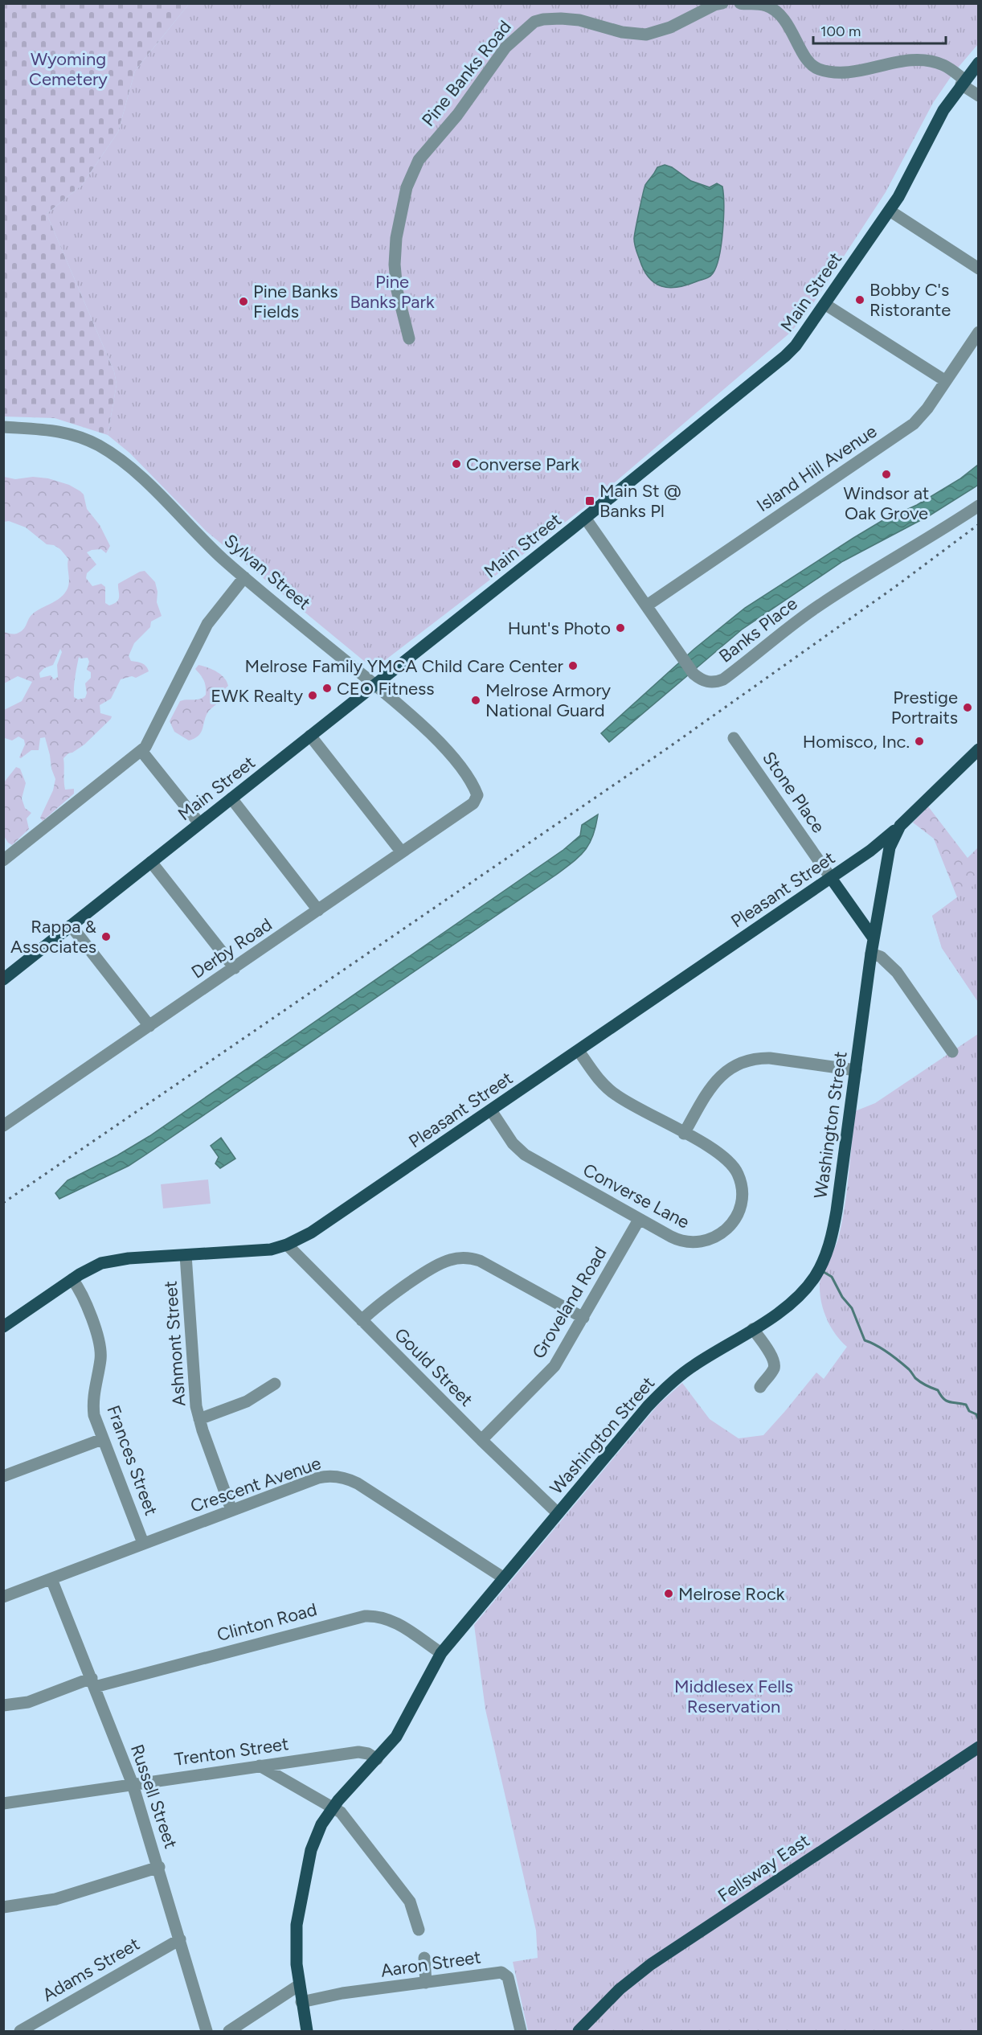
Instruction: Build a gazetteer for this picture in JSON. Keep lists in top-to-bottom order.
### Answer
{
  "streets": {
    "main road": [
      "Main Street",
      "Stone Place",
      "Pleasant Street",
      "Washington Street",
      "Fellsway East"
    ],
    "street": [
      "Pine Banks Road",
      "Island Hill Avenue",
      "Sylvan Street",
      "Banks Place",
      "Derby Road",
      "Converse Lane",
      "Groveland Road",
      "Ashmont Street",
      "Gould Street",
      "Frances Street",
      "Crescent Avenue",
      "Clinton Road",
      "Trenton Street",
      "Russell Street",
      "Aaron Street",
      "Adams Street"
    ]
  },
  "crossings": [
    ["Main Street", "Sylvan Street"],
    ["Main Street", "Banks Place"],
    ["Island Hill Avenue", "Banks Place"],
    ["Sylvan Street", "Derby Road"],
    ["Stone Place", "Pleasant Street"],
    ["Stone Place", "Washington Street"],
    ["Pleasant Street", "Washington Street"],
    ["Pleasant Street", "Converse Lane"],
    ["Pleasant Street", "Ashmont Street"],
    ["Pleasant Street", "Gould Street"],
    ["Pleasant Street", "Frances Street"],
    ["Washington Street", "Gould Street"],
    ["Washington Street", "Crescent Avenue"],
    ["Washington Street", "Clinton Road"],
    ["Washington Street", "Trenton Street"],
    ["Washington Street", "Aaron Street"],
    ["Converse Lane", "Groveland Road"],
    ["Groveland Road", "Gould Street"],
    ["Ashmont Street", "Crescent Avenue"],
    ["Frances Street", "Crescent Avenue"],
    ["Crescent Avenue", "Russell Street"],
    ["Clinton Road", "Russell Street"],
    ["Trenton Street", "Russell Street"],
    ["Russell Street", "Adams Street"]
  ],
  "parks": ["Wyoming Cemetery", "Pine Banks Park", "Middlesex Fells Reservation"],
  "places": {
    "other": [
      "Bobby C's Ristorante",
      "Pine Banks Fields",
      "Converse Park",
      "Windsor at Oak Grove",
      "Hunt's Photo",
      "Melrose Family YMCA Child Care Center",
      "CEO Fitness",
      "EWK Realty",
      "Melrose Armory National Guard",
      "Prestige Portraits",
      "Homisco, Inc.",
      "Rappa & Associates",
      "Melrose Rock"
    ],
    "transit": ["Main St @ Banks Pl"]
  },
  "scale_bar": "100 m"
}
